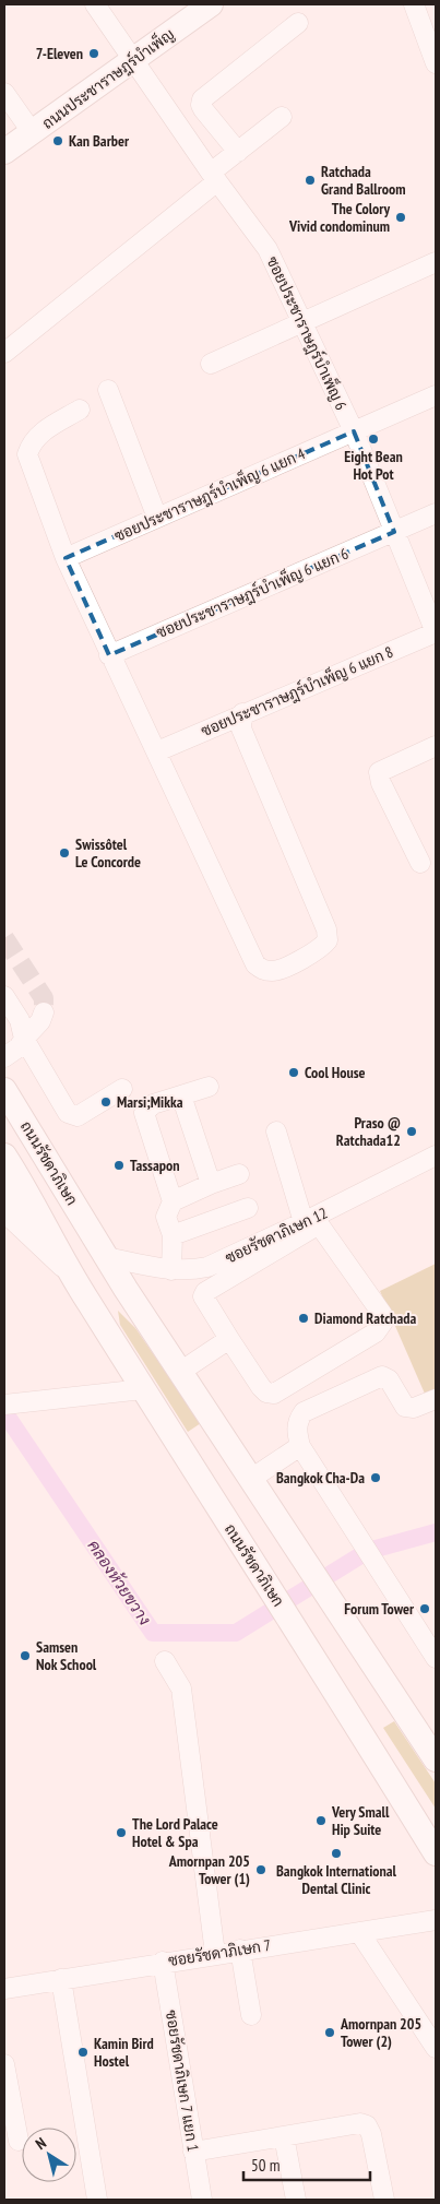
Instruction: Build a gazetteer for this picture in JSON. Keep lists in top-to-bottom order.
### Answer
{
  "streets": {
    "main road": ["ถนนประชาราษฎร์บำเพ็ญ", "ถนนรัชดาภิเษก"],
    "street": [
      "ซอยประชาราษฎร์บำเพ็ญ 6",
      "ซอยประชาราษฎร์บำเพ็ญ 6 แยก 4",
      "ซอยประชาราษฎร์บำเพ็ญ 6 แยก 6",
      "ซอยประชาราษฎร์บำเพ็ญ 6 แยก 8",
      "ซอยรัชดาภิเษก 12",
      "ซอยรัชดาภิเษก 7",
      "ซอยรัชดาภิเษก 7 แยก 1"
    ]
  },
  "crossings": [
    ["ถนนประชาราษฎร์บำเพ็ญ", "ซอยประชาราษฎร์บำเพ็ญ 6"],
    ["ซอยประชาราษฎร์บำเพ็ญ 6", "ซอยประชาราษฎร์บำเพ็ญ 6 แยก 4"],
    ["ซอยประชาราษฎร์บำเพ็ญ 6", "ซอยประชาราษฎร์บำเพ็ญ 6 แยก 6"],
    ["ซอยประชาราษฎร์บำเพ็ญ 6", "ซอยประชาราษฎร์บำเพ็ญ 6 แยก 8"],
    ["ถนนรัชดาภิเษก", "ซอยรัชดาภิเษก 12"],
    ["ซอยรัชดาภิเษก 7", "ซอยรัชดาภิเษก 7 แยก 1"]
  ],
  "water": ["คลองห้วยขวาง"],
  "places": [
    "7-Eleven",
    "Kan Barber",
    "Ratchada Grand Ballroom",
    "The Colory Vivid condominum",
    "Eight Bean Hot Pot",
    "Swissôtel Le Concorde",
    "Cool House",
    "Marsi;Mikka",
    "Praso @ Ratchada12",
    "Tassapon",
    "Diamond Ratchada",
    "Bangkok Cha-Da",
    "Forum Tower",
    "Samsen Nok School",
    "Very Small Hip Suite",
    "The Lord Palace Hotel & Spa",
    "Bangkok International Dental Clinic",
    "Amornpan 205 Tower (1)",
    "Amornpan 205 Tower (2)",
    "Kamin Bird Hostel"
  ],
  "scale_bar": "50 m",
  "north": "top left"
}
